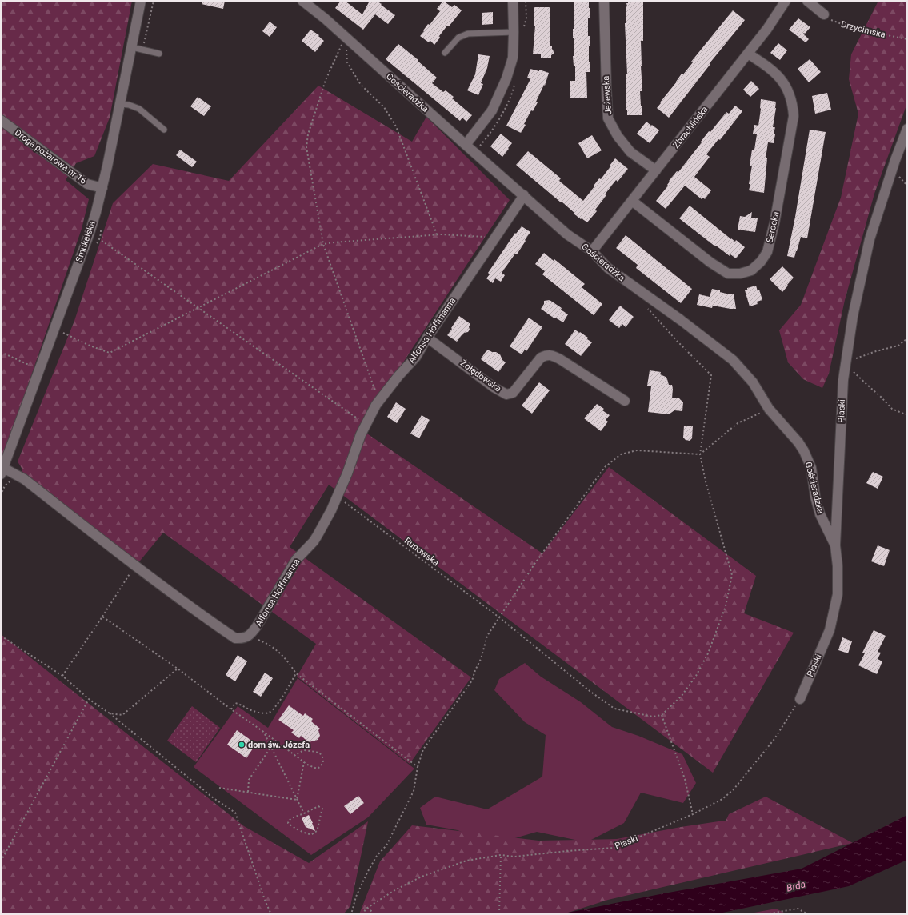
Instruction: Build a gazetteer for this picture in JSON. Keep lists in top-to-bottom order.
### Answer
{
  "streets": {
    "street": [
      "Gościeradzka",
      "Jeżewska",
      "Zbrachlińska",
      "Droga pożarowa nr 16",
      "Serocka",
      "Smukalska",
      "Alfonsa Hoffmanna",
      "Żołędowska",
      "Piaski"
    ],
    "path": ["Drzycimska", "Runowska"]
  },
  "crossings": [
    ["Gościeradzka", "Zbrachlińska"],
    ["Gościeradzka", "Alfonsa Hoffmanna"],
    ["Gościeradzka", "Piaski"],
    ["Jeżewska", "Zbrachlińska"],
    ["Zbrachlińska", "Serocka"],
    ["Droga pożarowa nr 16", "Smukalska"],
    ["Smukalska", "Alfonsa Hoffmanna"],
    ["Alfonsa Hoffmanna", "Żołędowska"],
    ["Alfonsa Hoffmanna", "Runowska"]
  ],
  "water": ["Brda"],
  "places": ["dom św. Józefa"]
}
